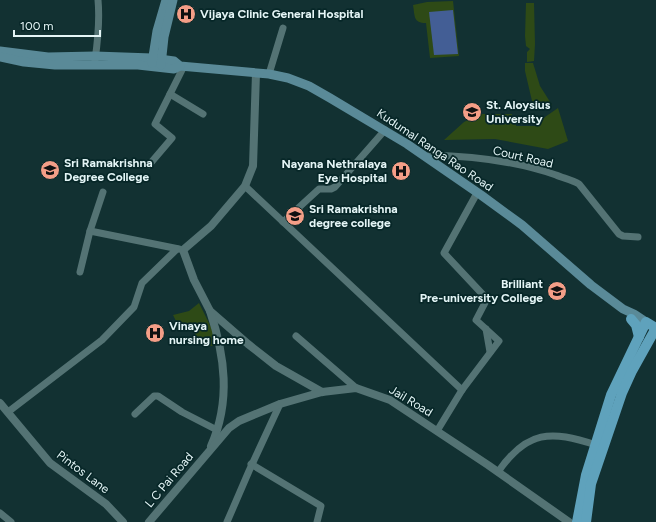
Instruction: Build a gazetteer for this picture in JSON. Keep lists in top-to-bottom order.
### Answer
{
  "streets": {
    "main road": ["Kudumal Ranga Rao Road"],
    "street": [
      "Court Road",
      "Jail Road",
      "Pintos Lane",
      "L C Pai Road"
    ]
  },
  "crossings": [
    ["Kudumal Ranga Rao Road", "Court Road"],
    ["Jail Road", "L C Pai Road"]
  ],
  "places": {
    "hospital": ["Vijaya Clinic General Hospital", "Nayana Nethralaya Eye Hospital", "Vinaya nursing home"],
    "school or university": [
      "St. Aloysius University",
      "Sri Ramakrishna Degree College",
      "Sri Ramakrishna degree college",
      "Brilliant Pre-university College"
    ]
  },
  "scale_bar": "100 m"
}
